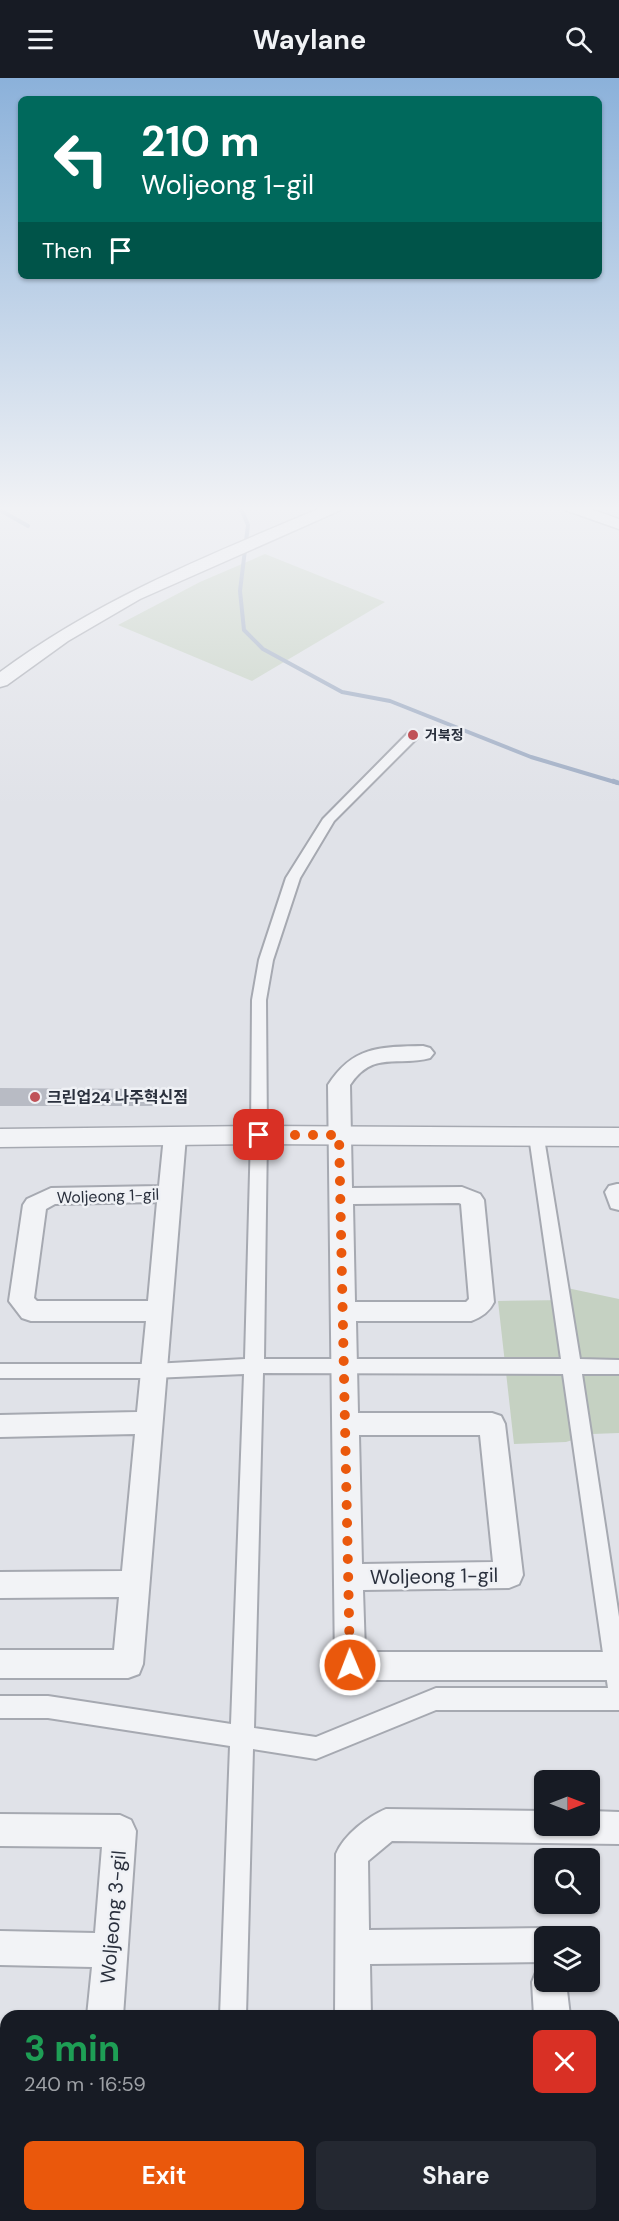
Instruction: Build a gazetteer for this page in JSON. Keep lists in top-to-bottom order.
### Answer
{
  "streets": {
    "street": ["Woljeong 1-gil", "Woljeong 3-gil"]
  },
  "places": ["거북정", "크린업24 나주혁신점"],
  "north": "right",
  "page": {
    "header": "Waylane",
    "turn": ["210 m", "Woljeong 1-gil"],
    "then": "Then",
    "heading": ["3 min", "240 m · 16:59"],
    "buttons": ["Exit", "Share"]
  }
}
